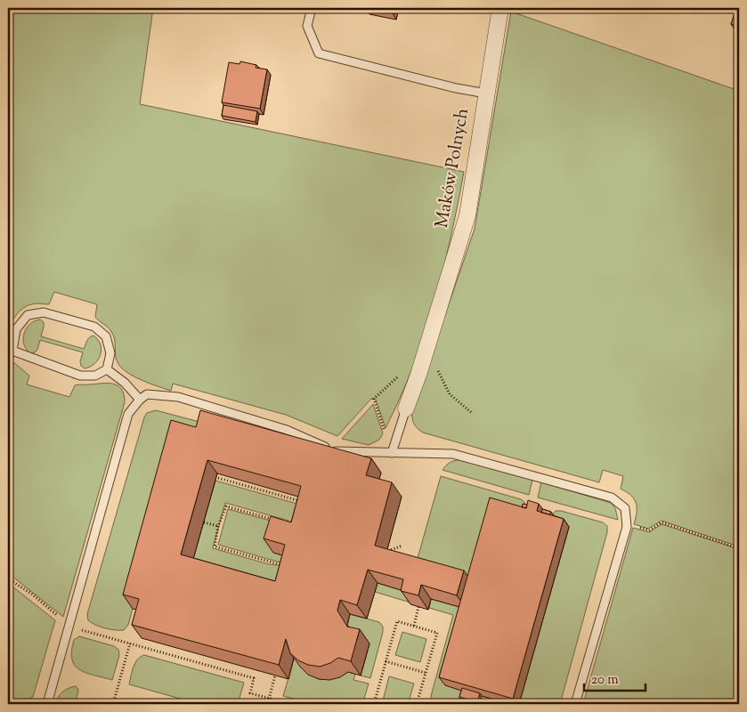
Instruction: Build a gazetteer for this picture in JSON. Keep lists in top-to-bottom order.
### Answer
{
  "streets": {
    "street": ["Maków Polnych"]
  },
  "scale_bar": "20 m"
}
